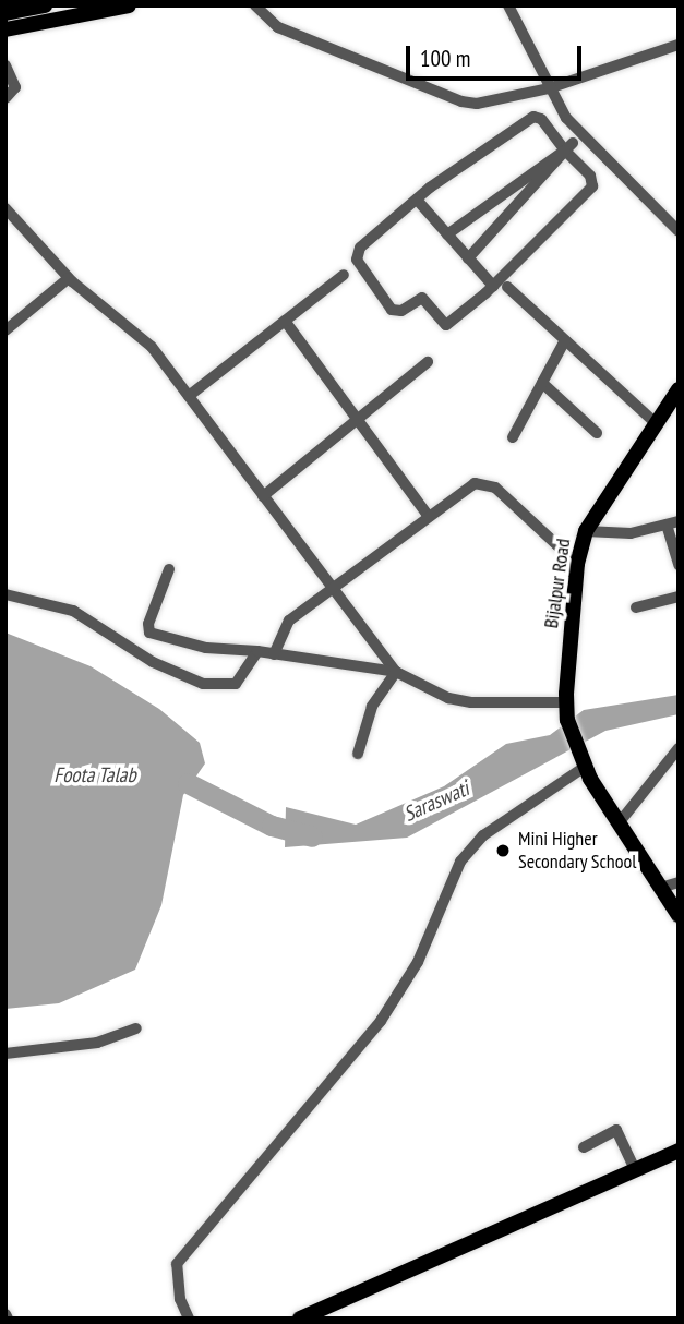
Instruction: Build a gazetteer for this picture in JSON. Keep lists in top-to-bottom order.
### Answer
{
  "streets": {
    "main road": ["Bijalpur Road"]
  },
  "water": ["Foota Talab", "Saraswati"],
  "places": ["Mini Higher Secondary School"],
  "scale_bar": "100 m"
}
